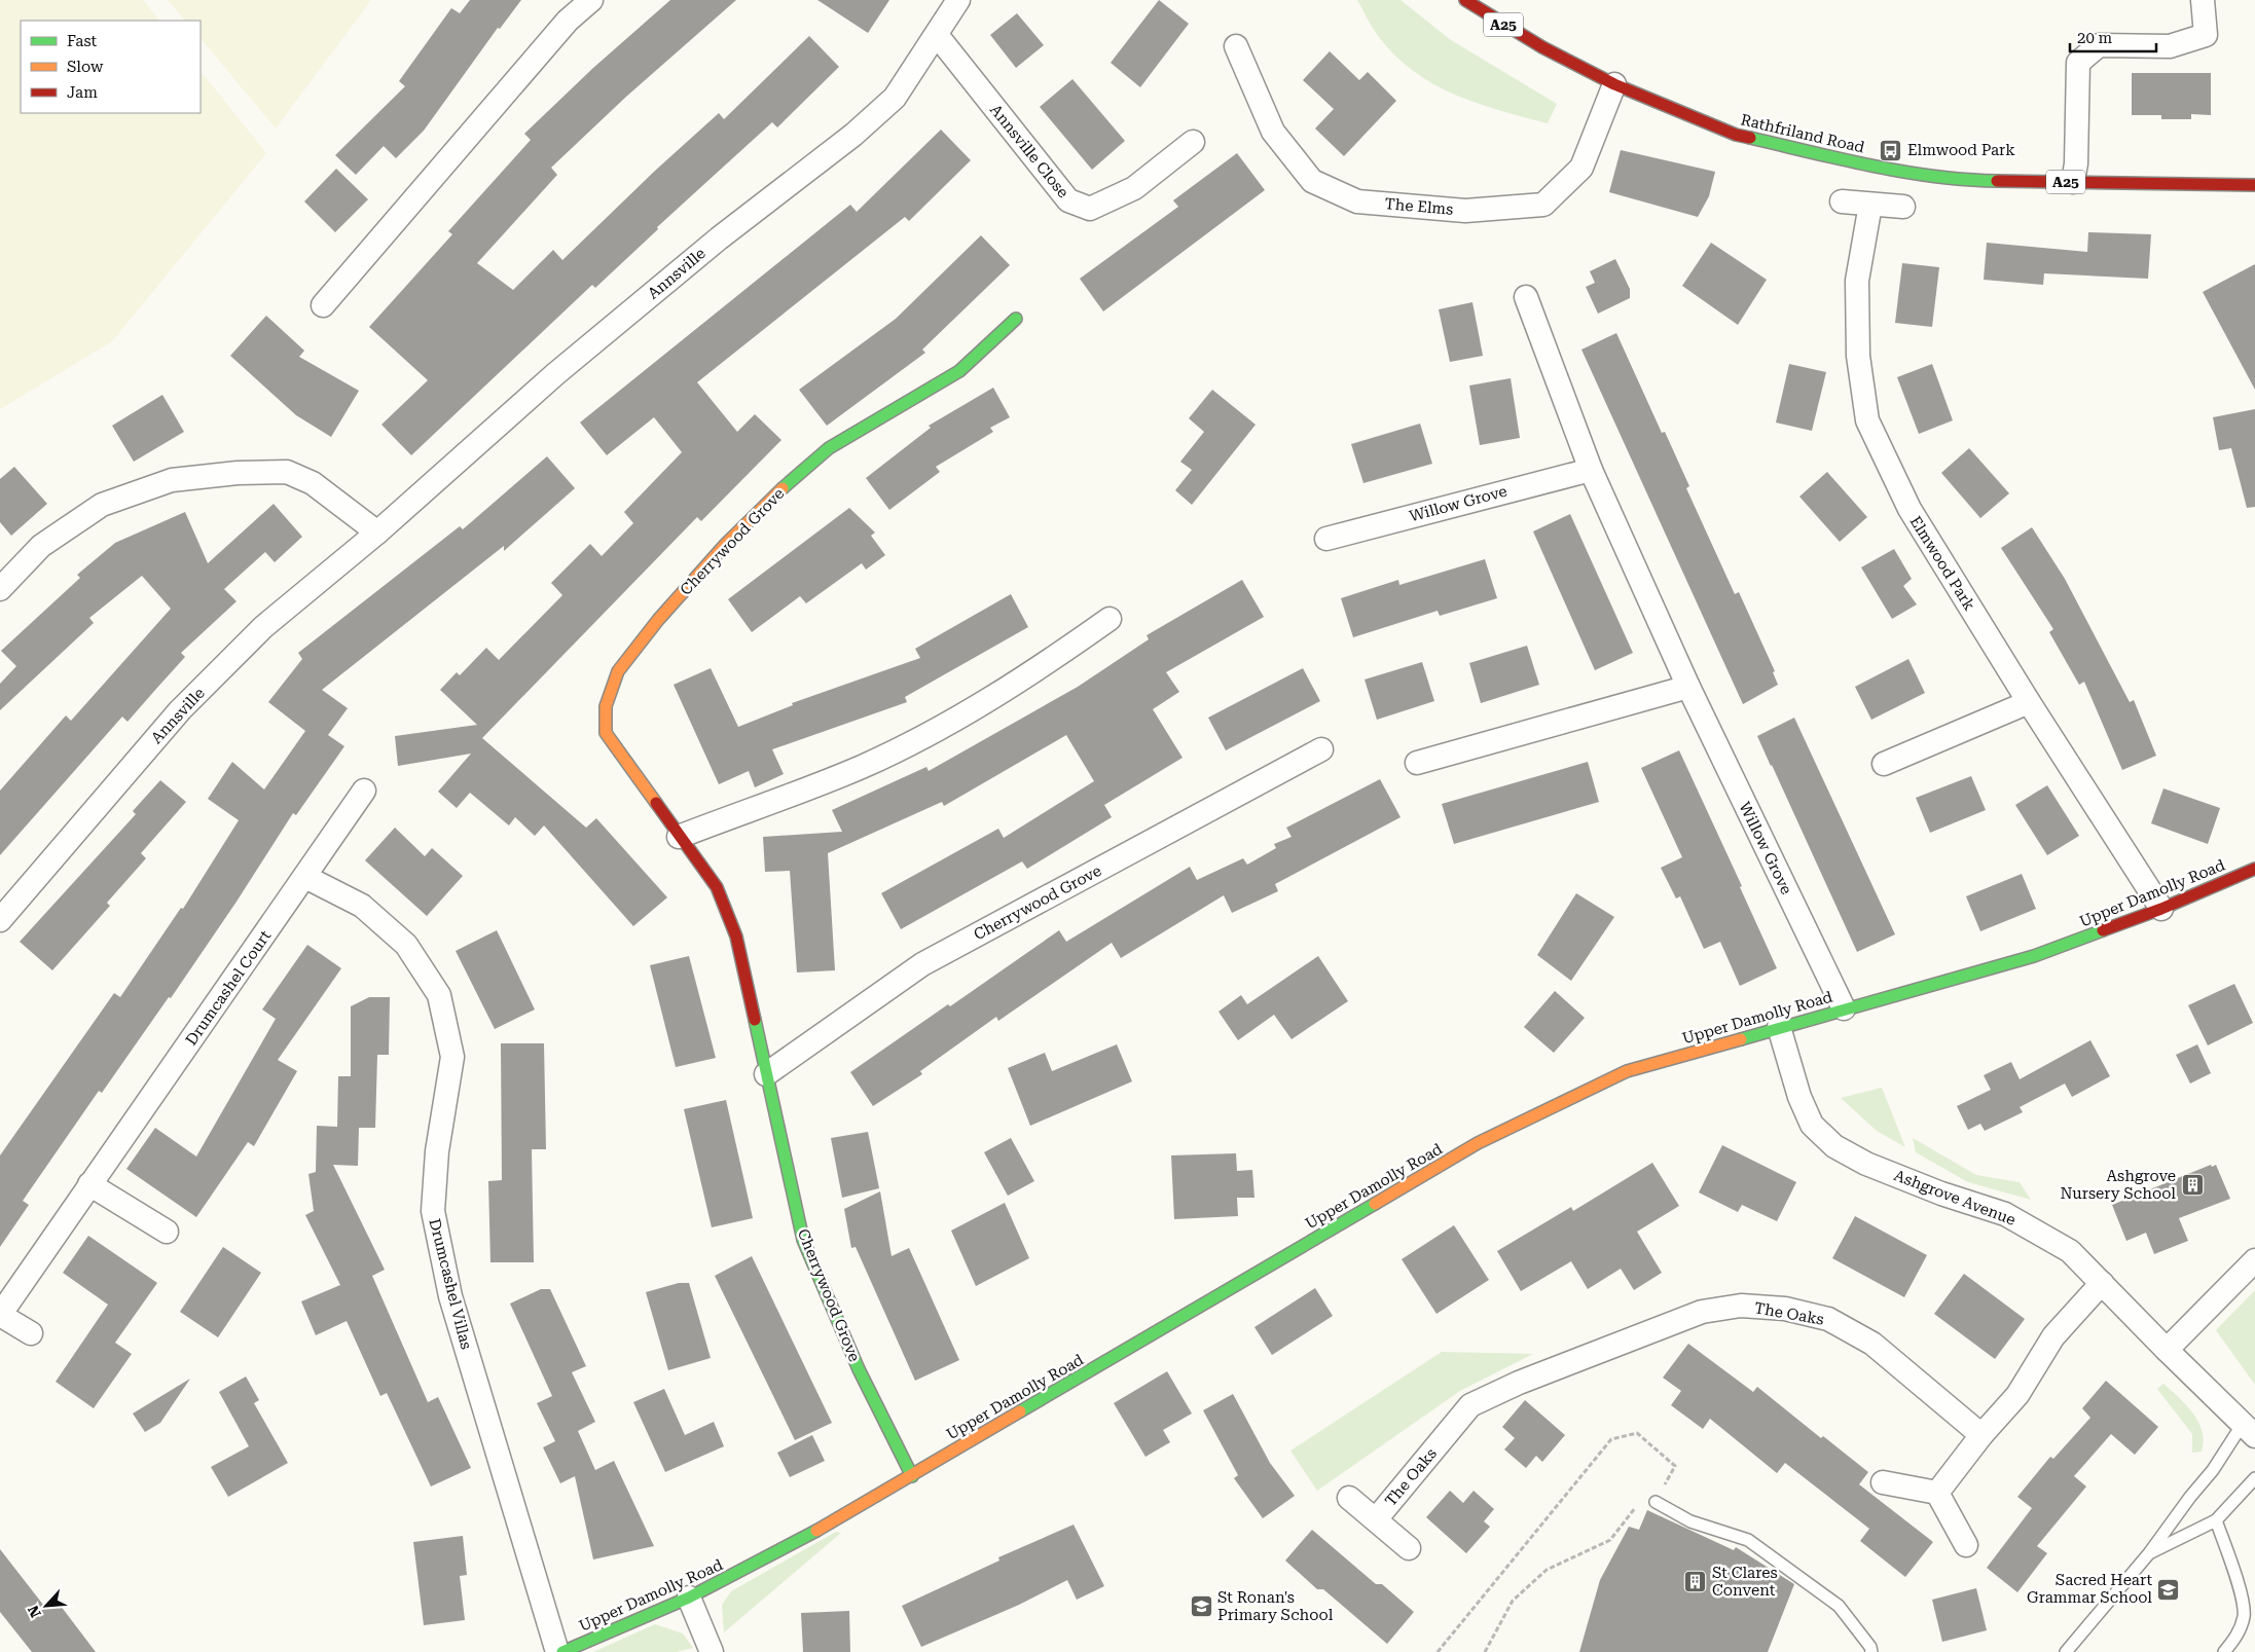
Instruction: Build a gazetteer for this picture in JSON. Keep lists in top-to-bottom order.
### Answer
{
  "streets": {
    "street": [
      "A25",
      "Rathfriland Road",
      "Annsville Close",
      "The Elms",
      "Annsville",
      "Willow Grove",
      "Cherrywood Grove",
      "Elmwood Park",
      "Upper Damolly Road",
      "Drumcashel Court",
      "Ashgrove Avenue",
      "Drumcashel Villas",
      "The Oaks"
    ]
  },
  "crossings": [
    ["Rathfriland Road", "The Elms"],
    ["Annsville Close", "Annsville"],
    ["Willow Grove", "Upper Damolly Road"],
    ["Cherrywood Grove", "Upper Damolly Road"],
    ["Elmwood Park", "Upper Damolly Road"],
    ["Upper Damolly Road", "Ashgrove Avenue"],
    ["Drumcashel Court", "Drumcashel Villas"]
  ],
  "places": {
    "bus stop": ["Elmwood Park"],
    "building": ["Ashgrove Nursery School", "St Clares Convent"],
    "school or university": ["Sacred Heart Grammar School", "St Ronan's Primary School"]
  },
  "legend": ["Fast", "Slow", "Jam"],
  "scale_bar": "20 m",
  "north": "bottom left"
}
